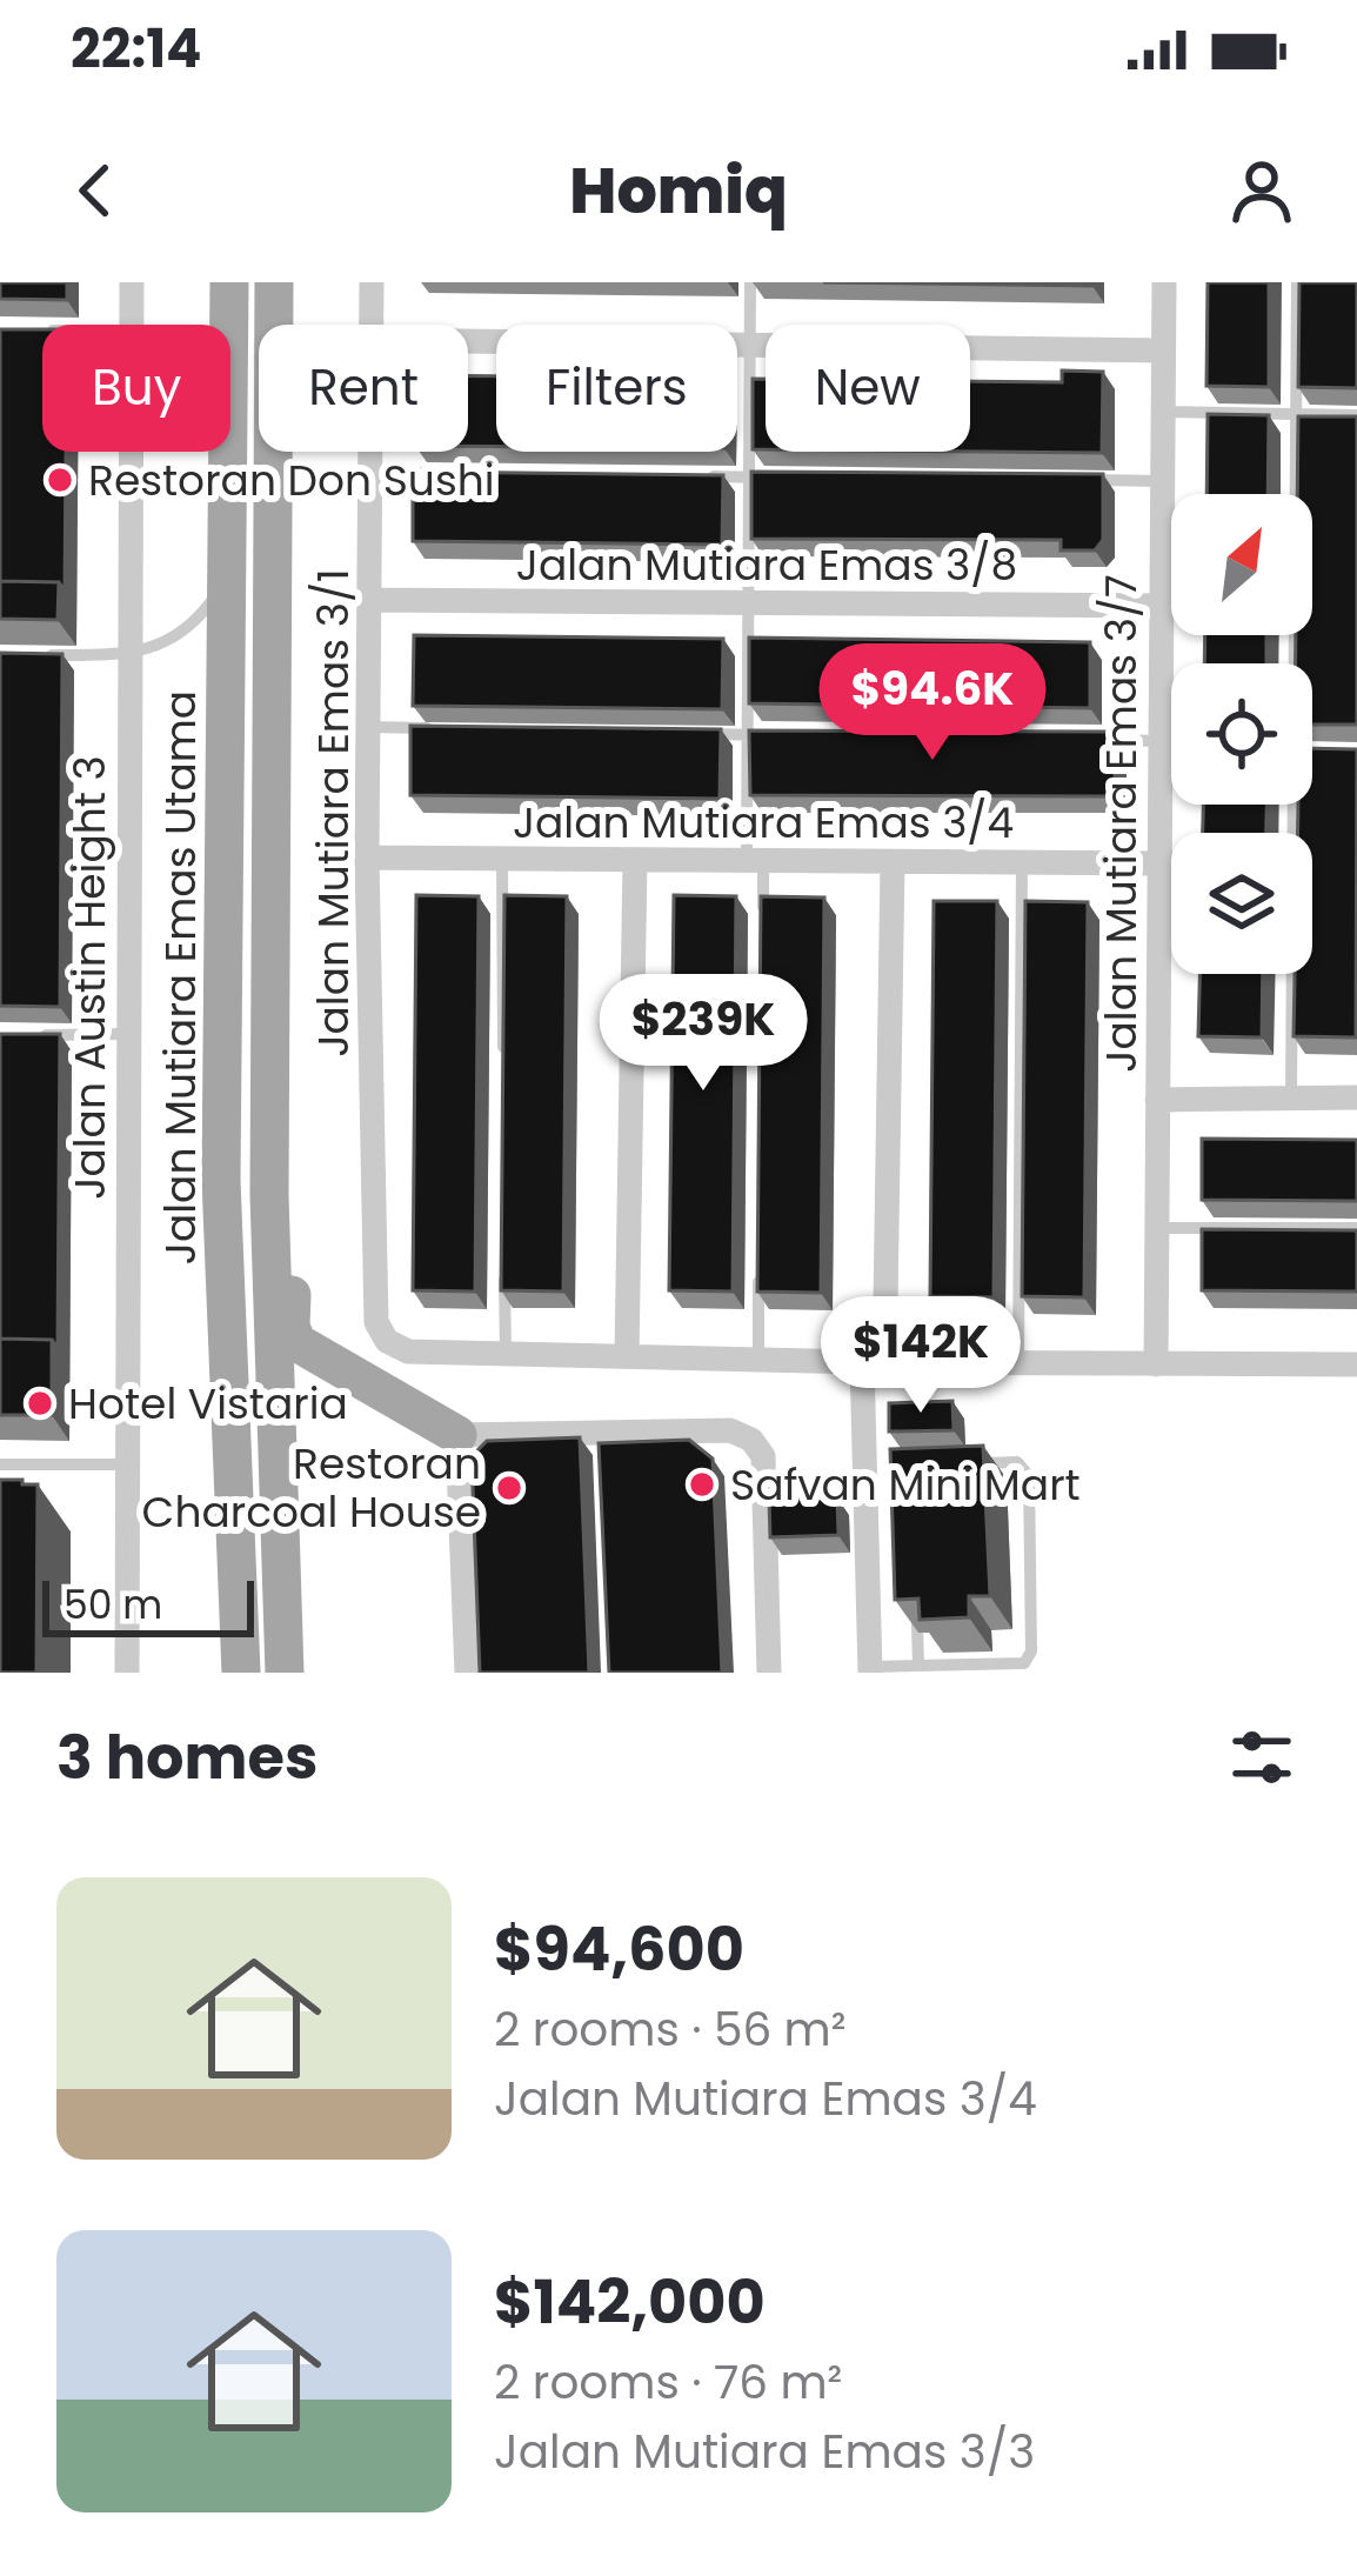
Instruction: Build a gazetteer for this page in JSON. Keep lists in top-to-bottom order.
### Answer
{
  "streets": {
    "main road": ["Jalan Mutiara Emas Utama"],
    "street": [
      "Jalan Mutiara Emas 3/8",
      "Jalan Mutiara Emas 3/1",
      "Jalan Mutiara Emas 3/4",
      "Jalan Mutiara Emas 3/7",
      "Jalan Austin Height 3"
    ]
  },
  "crossings": [
    ["Jalan Mutiara Emas 3/8", "Jalan Mutiara Emas 3/1"],
    ["Jalan Mutiara Emas 3/8", "Jalan Mutiara Emas 3/7"],
    ["Jalan Mutiara Emas 3/1", "Jalan Mutiara Emas 3/4"],
    ["Jalan Mutiara Emas 3/4", "Jalan Mutiara Emas 3/7"]
  ],
  "places": [
    "Restoran Don Sushi",
    "Hotel Vistaria",
    "Safvan Mini Mart",
    "Restoran Charcoal House"
  ],
  "scale_bar": "50 m",
  "north": "top right",
  "page": {
    "status": "22:14",
    "header": "Homiq",
    "chip": [
      "Buy",
      "Rent",
      "Filters",
      "New"
    ],
    "price": ["$94.6K", "$239K", "$142K"],
    "scale": "50 m",
    "heading": "3 homes",
    "list": [
      {
        "name": "$94,600",
        "note": "2 rooms · 56 m² · Jalan Mutiara Emas 3/4"
      },
      {
        "name": "$142,000",
        "note": "2 rooms · 76 m² · Jalan Mutiara Emas 3/3"
      }
    ]
  }
}
